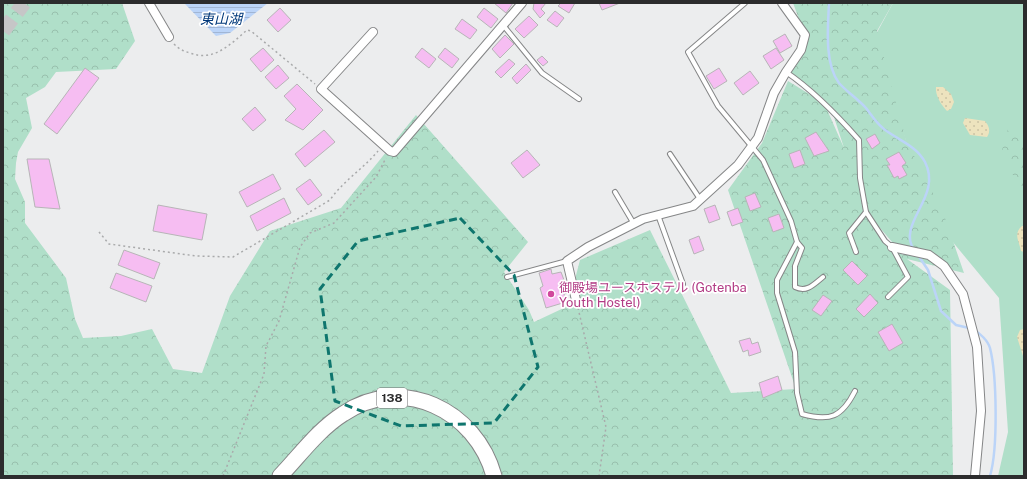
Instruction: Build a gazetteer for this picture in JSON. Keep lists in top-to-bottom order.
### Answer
{
  "streets": {
    "highway": ["138"]
  },
  "water": ["東山湖"],
  "places": ["御殿場ユースホステル (Gotenba Youth Hostel)"]
}
